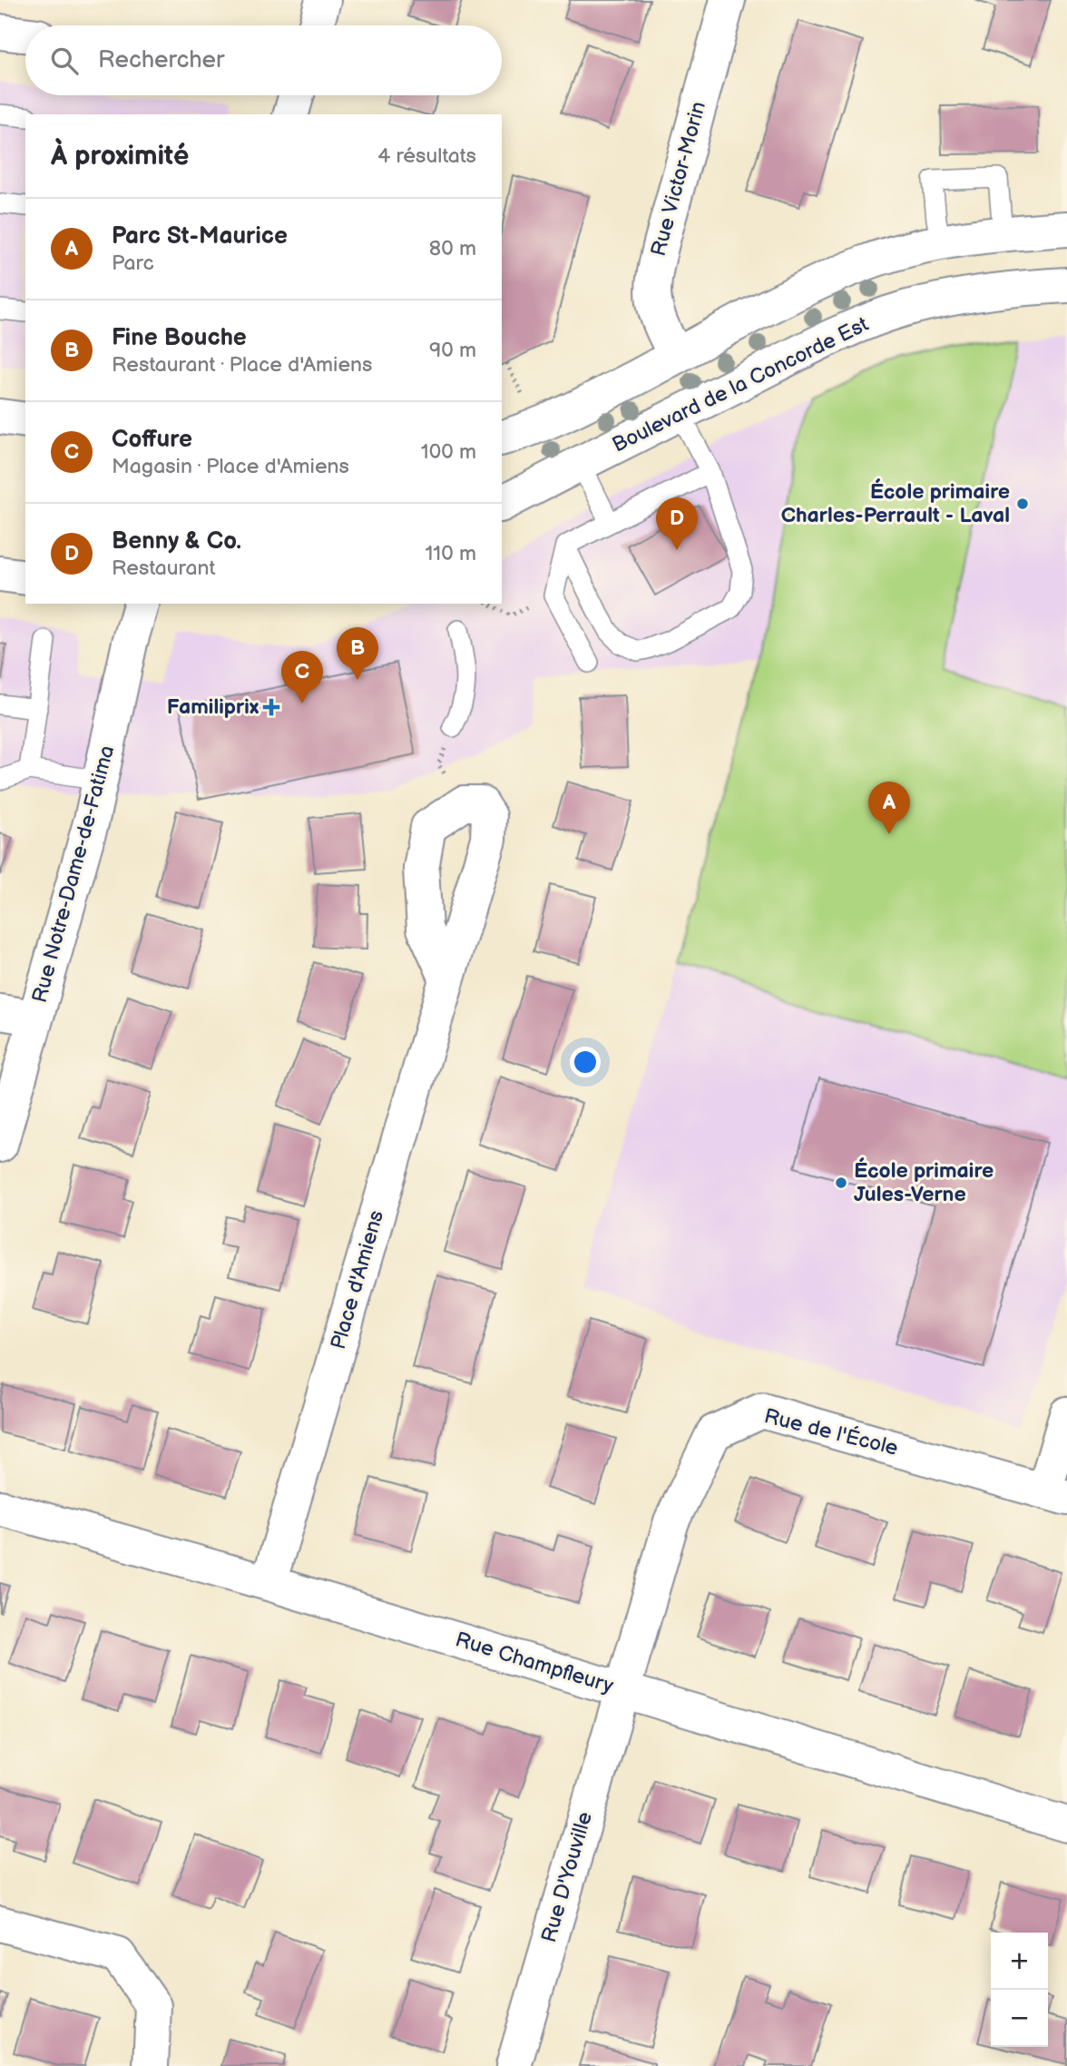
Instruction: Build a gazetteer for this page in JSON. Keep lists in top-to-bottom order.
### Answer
{
  "streets": {
    "street": [
      "Rue Victor-Morin",
      "Boulevard de la Concorde Est",
      "Rue Notre-Dame-de-Fatima",
      "Place d'Amiens",
      "Rue de l'École",
      "Rue Champfleury",
      "Rue D'Youville"
    ]
  },
  "crossings": [
    ["Place d'Amiens", "Rue Champfleury"],
    ["Rue de l'École", "Rue Champfleury"],
    ["Rue de l'École", "Rue D'Youville"],
    ["Rue Champfleury", "Rue D'Youville"]
  ],
  "places": {
    "other": ["École primaire Charles-Perrault - Laval", "École primaire Jules-Verne"],
    "health": ["Familiprix"]
  },
  "page": {
    "search": "Rechercher",
    "heading": ["À proximité", "4 résultats"],
    "list": [
      {
        "mark": "A",
        "name": "Parc St-Maurice",
        "note": "Parc",
        "value": "80 m"
      },
      {
        "mark": "B",
        "name": "Fine Bouche",
        "note": "Restaurant · Place d'Amiens",
        "value": "90 m"
      },
      {
        "mark": "C",
        "name": "Coffure",
        "note": "Magasin · Place d'Amiens",
        "value": "100 m"
      },
      {
        "mark": "D",
        "name": "Benny & Co.",
        "note": "Restaurant",
        "value": "110 m"
      }
    ],
    "pins": [
      "D",
      "B",
      "C",
      "A"
    ],
    "map_buttons": ["+", "−"]
  }
}
